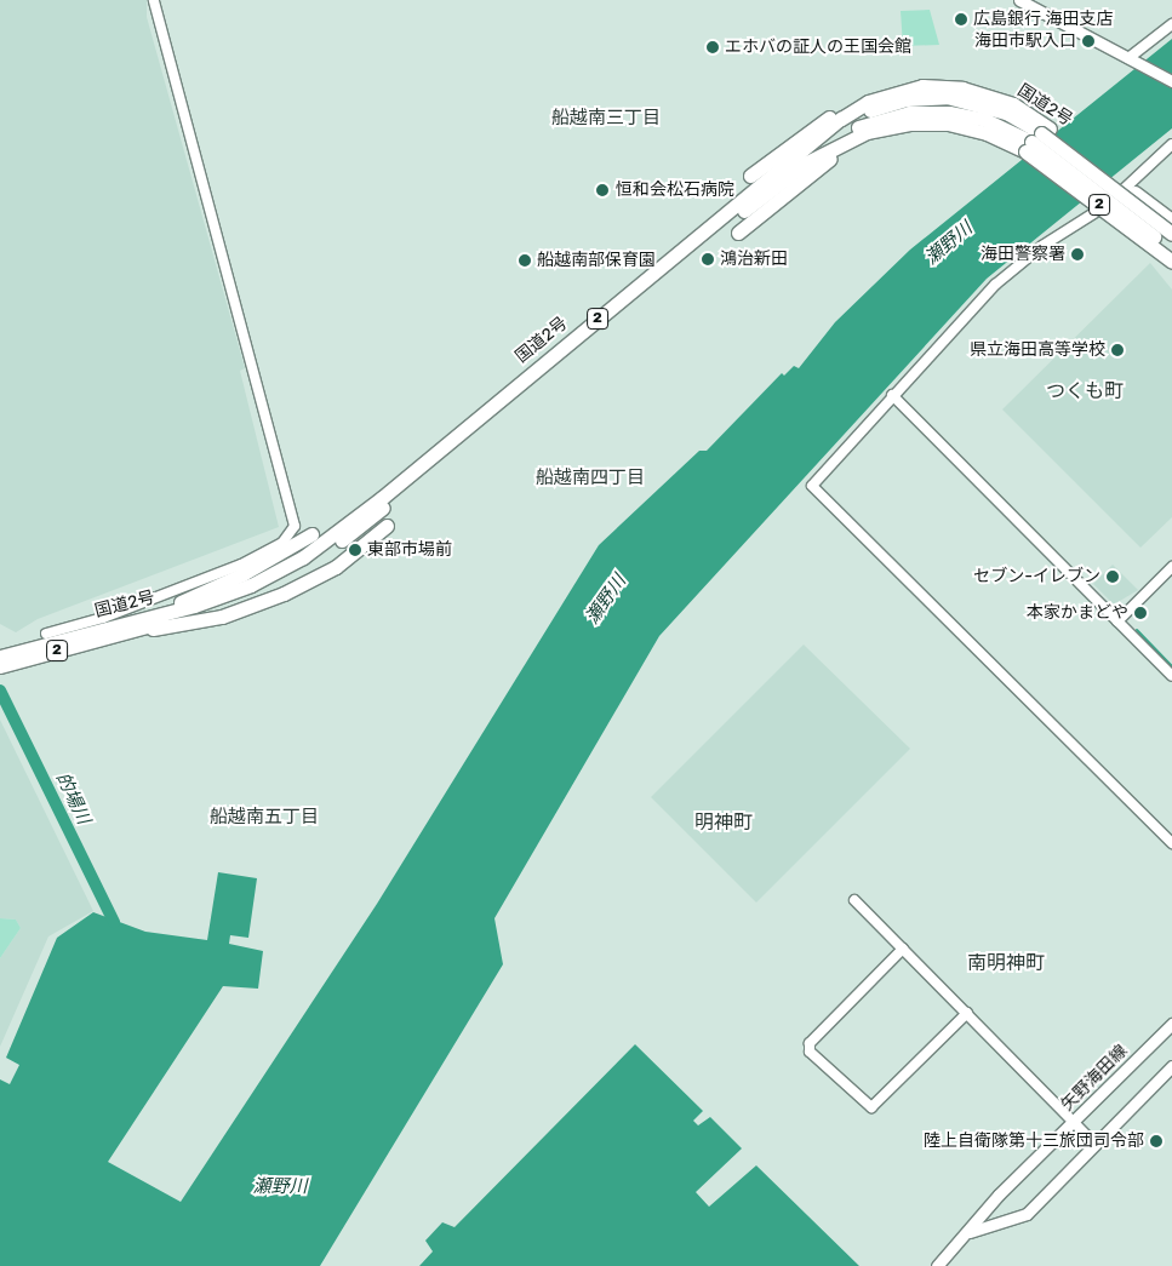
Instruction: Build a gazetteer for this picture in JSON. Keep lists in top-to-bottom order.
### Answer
{
  "streets": {
    "highway": ["国道2号", "2"],
    "main road": ["矢野海田線"]
  },
  "crossings": [
    ["国道2号", "2"]
  ],
  "districts": [
    "船越南三丁目",
    "つくも町",
    "船越南四丁目",
    "船越南五丁目",
    "明神町",
    "南明神町"
  ],
  "water": ["瀬野川", "的場川"],
  "places": [
    "広島銀行 海田支店",
    "海田市駅入口",
    "エホバの証人の王国会館",
    "恒和会松石病院",
    "海田警察署",
    "鴻治新田",
    "船越南部保育園",
    "県立海田高等学校",
    "東部市場前",
    "セブン-イレブン",
    "本家かまどや",
    "陸上自衛隊第十三旅団司令部"
  ]
}
